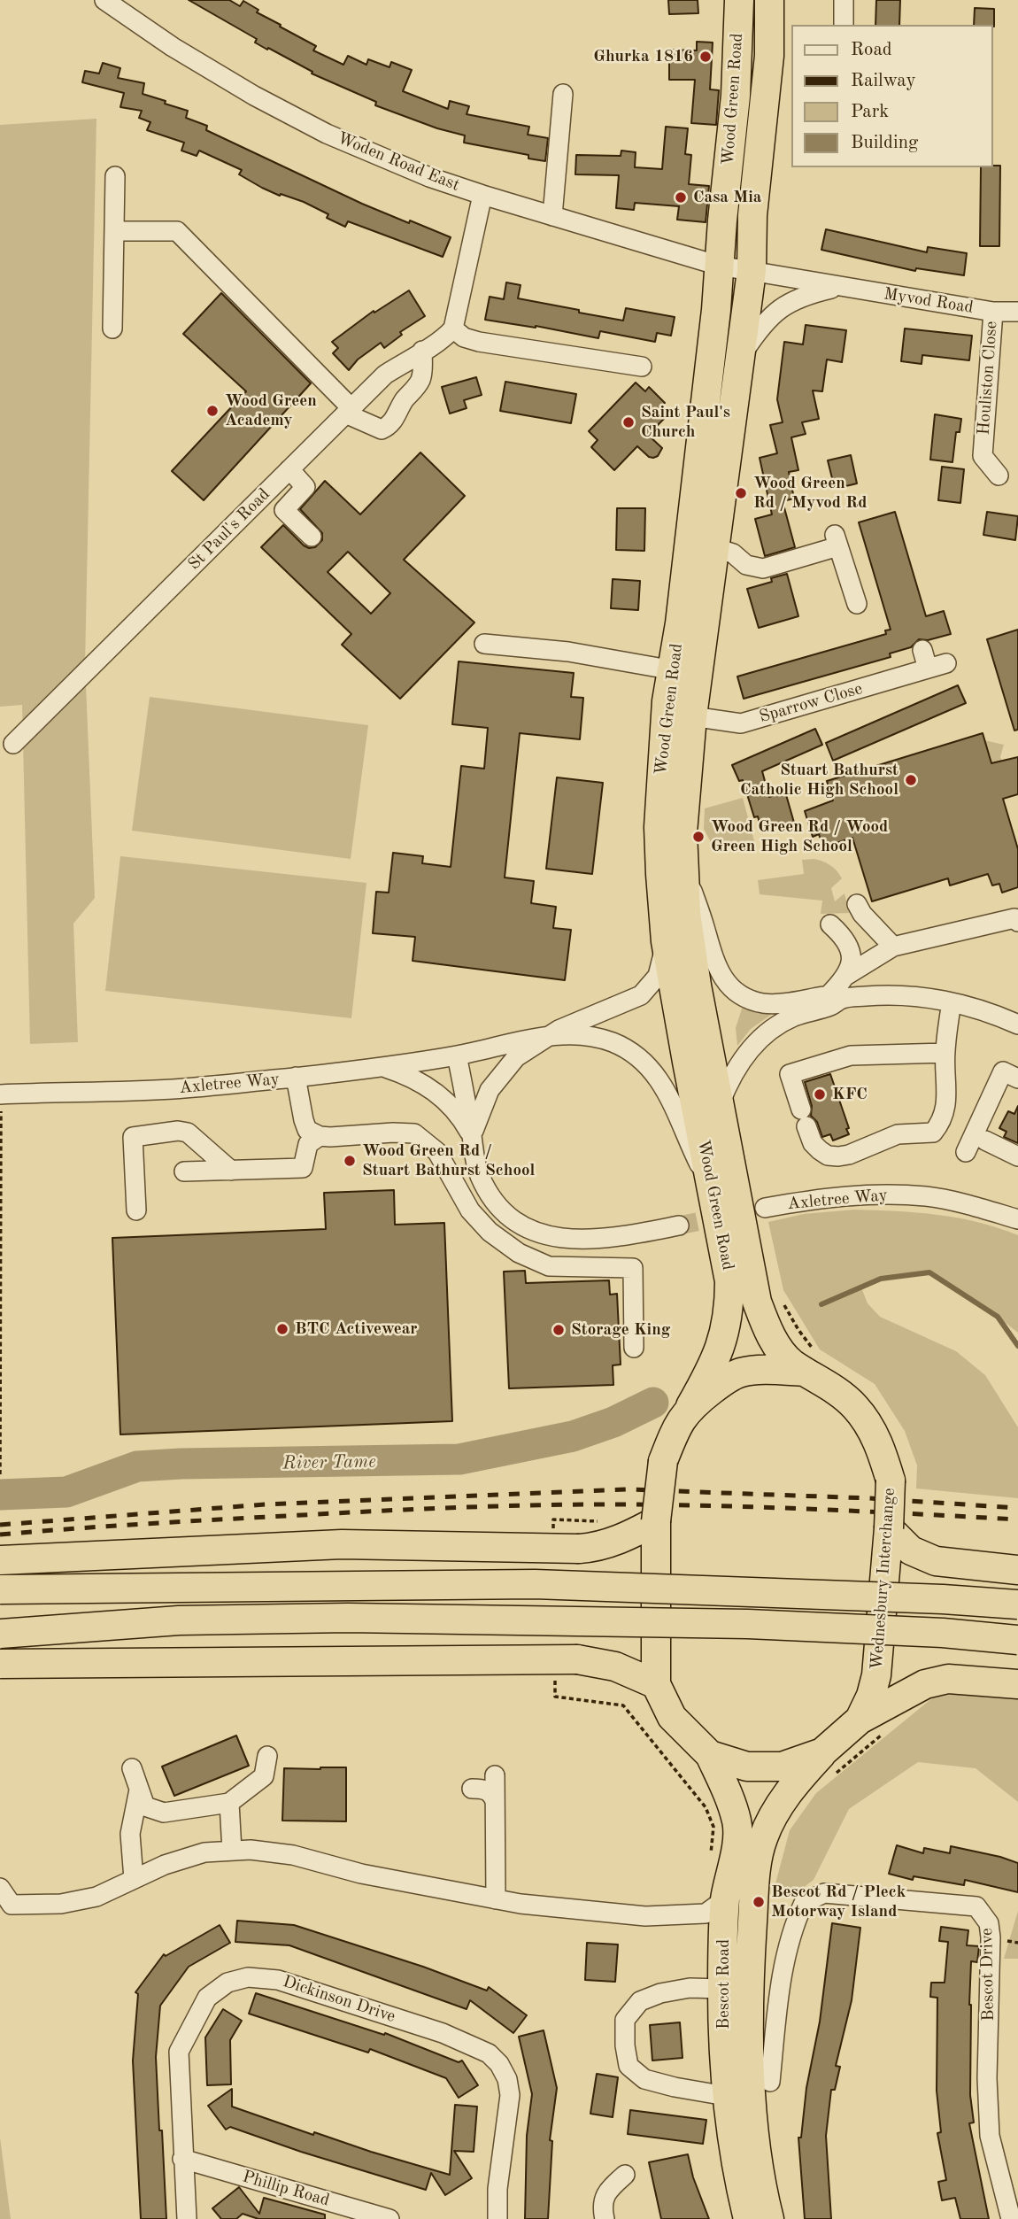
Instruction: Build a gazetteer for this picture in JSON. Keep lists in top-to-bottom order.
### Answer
{
  "streets": {
    "highway": ["Wood Green Road", "Wednesbury Interchange", "Bescot Road"],
    "street": [
      "Woden Road East",
      "Myvod Road",
      "Houliston Close",
      "St Paul's Road",
      "Sparrow Close",
      "Axletree Way",
      "Bescot Drive",
      "Dickinson Drive",
      "Phillip Road"
    ]
  },
  "crossings": [
    ["Wood Green Road", "Woden Road East"],
    ["Wood Green Road", "Myvod Road"],
    ["Wood Green Road", "Sparrow Close"],
    ["Wood Green Road", "Axletree Way"],
    ["Wood Green Road", "Wednesbury Interchange"],
    ["Woden Road East", "Myvod Road"],
    ["Myvod Road", "Houliston Close"],
    ["Wednesbury Interchange", "Bescot Road"],
    ["Bescot Drive", "Bescot Road"],
    ["Dickinson Drive", "Phillip Road"]
  ],
  "water": ["River Tame"],
  "places": [
    "Ghurka 1816",
    "Casa Mia",
    "Wood Green Academy",
    "Saint Paul's Church",
    "Wood Green Rd / Myvod Rd",
    "Stuart Bathurst Catholic High School",
    "Wood Green Rd / Wood Green High School",
    "KFC",
    "Wood Green Rd / Stuart Bathurst School",
    "BTC Activewear",
    "Storage King",
    "Bescot Rd / Pleck Motorway Island"
  ],
  "legend": [
    "Road",
    "Railway",
    "Park",
    "Building"
  ]
}
